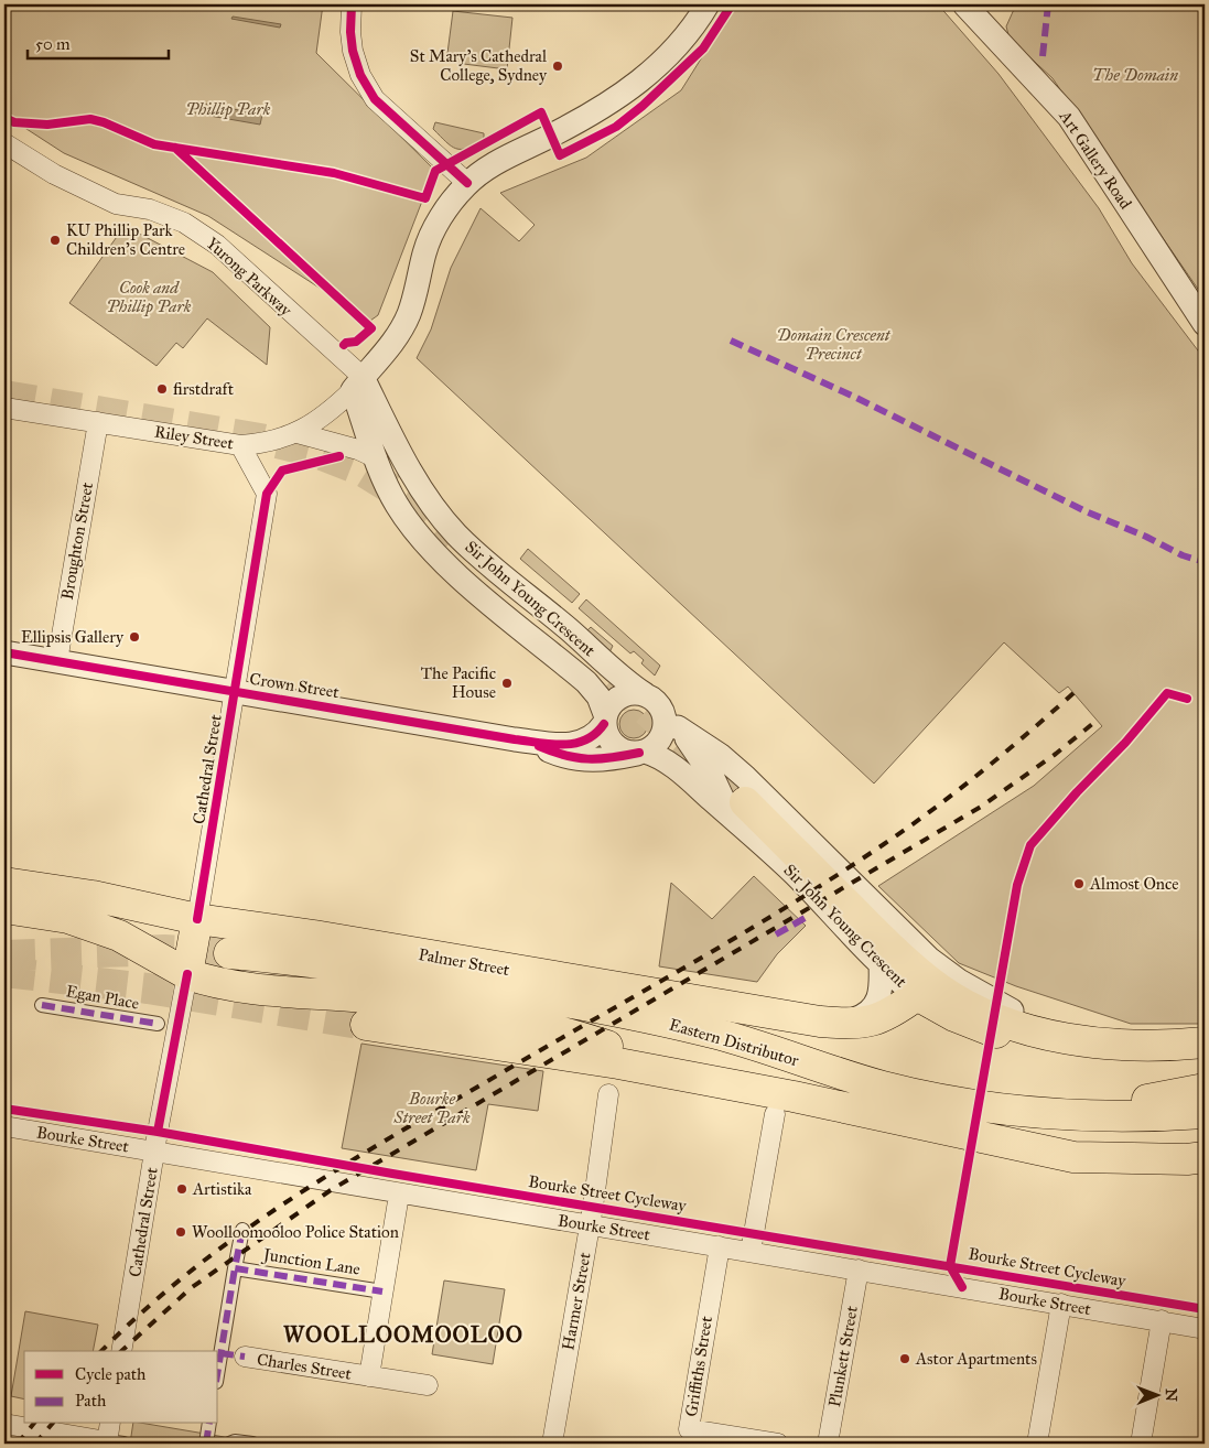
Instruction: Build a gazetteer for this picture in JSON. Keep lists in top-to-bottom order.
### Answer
{
  "streets": {
    "main road": [
      "Sir John Young Crescent",
      "Cathedral Street",
      "Palmer Street",
      "Eastern Distributor"
    ],
    "street": [
      "Art Gallery Road",
      "Yurong Parkway",
      "Riley Street",
      "Broughton Street",
      "Crown Street",
      "Egan Place",
      "Bourke Street",
      "Junction Lane",
      "Harmer Street",
      "Plunkett Street",
      "Charles Street",
      "Griffiths Street"
    ],
    "cycle path": ["Bourke Street Cycleway"]
  },
  "crossings": [
    ["Yurong Parkway", "Riley Street"],
    ["Yurong Parkway", "Sir John Young Crescent"],
    ["Riley Street", "Broughton Street"],
    ["Riley Street", "Sir John Young Crescent"],
    ["Riley Street", "Cathedral Street"],
    ["Broughton Street", "Crown Street"],
    ["Sir John Young Crescent", "Crown Street"],
    ["Sir John Young Crescent", "Palmer Street"],
    ["Crown Street", "Cathedral Street"],
    ["Cathedral Street", "Palmer Street"],
    ["Cathedral Street", "Bourke Street"],
    ["Bourke Street", "Harmer Street"],
    ["Bourke Street", "Plunkett Street"],
    ["Bourke Street", "Charles Street"],
    ["Bourke Street", "Griffiths Street"],
    ["Junction Lane", "Charles Street"]
  ],
  "districts": ["WOOLLOOMOOLOO"],
  "parks": [
    "The Domain",
    "Phillip Park",
    "Cook and Phillip Park",
    "Domain Crescent Precinct",
    "Bourke Street Park"
  ],
  "places": [
    "St Mary's Cathedral College, Sydney",
    "KU Phillip Park Children’s Centre",
    "firstdraft",
    "Ellipsis Gallery",
    "The Pacific House",
    "Almost Once",
    "Artistika",
    "Woolloomooloo Police Station",
    "Astor Apartments"
  ],
  "legend": ["Cycle path", "Path"],
  "scale_bar": "50 m",
  "north": "right"
}
